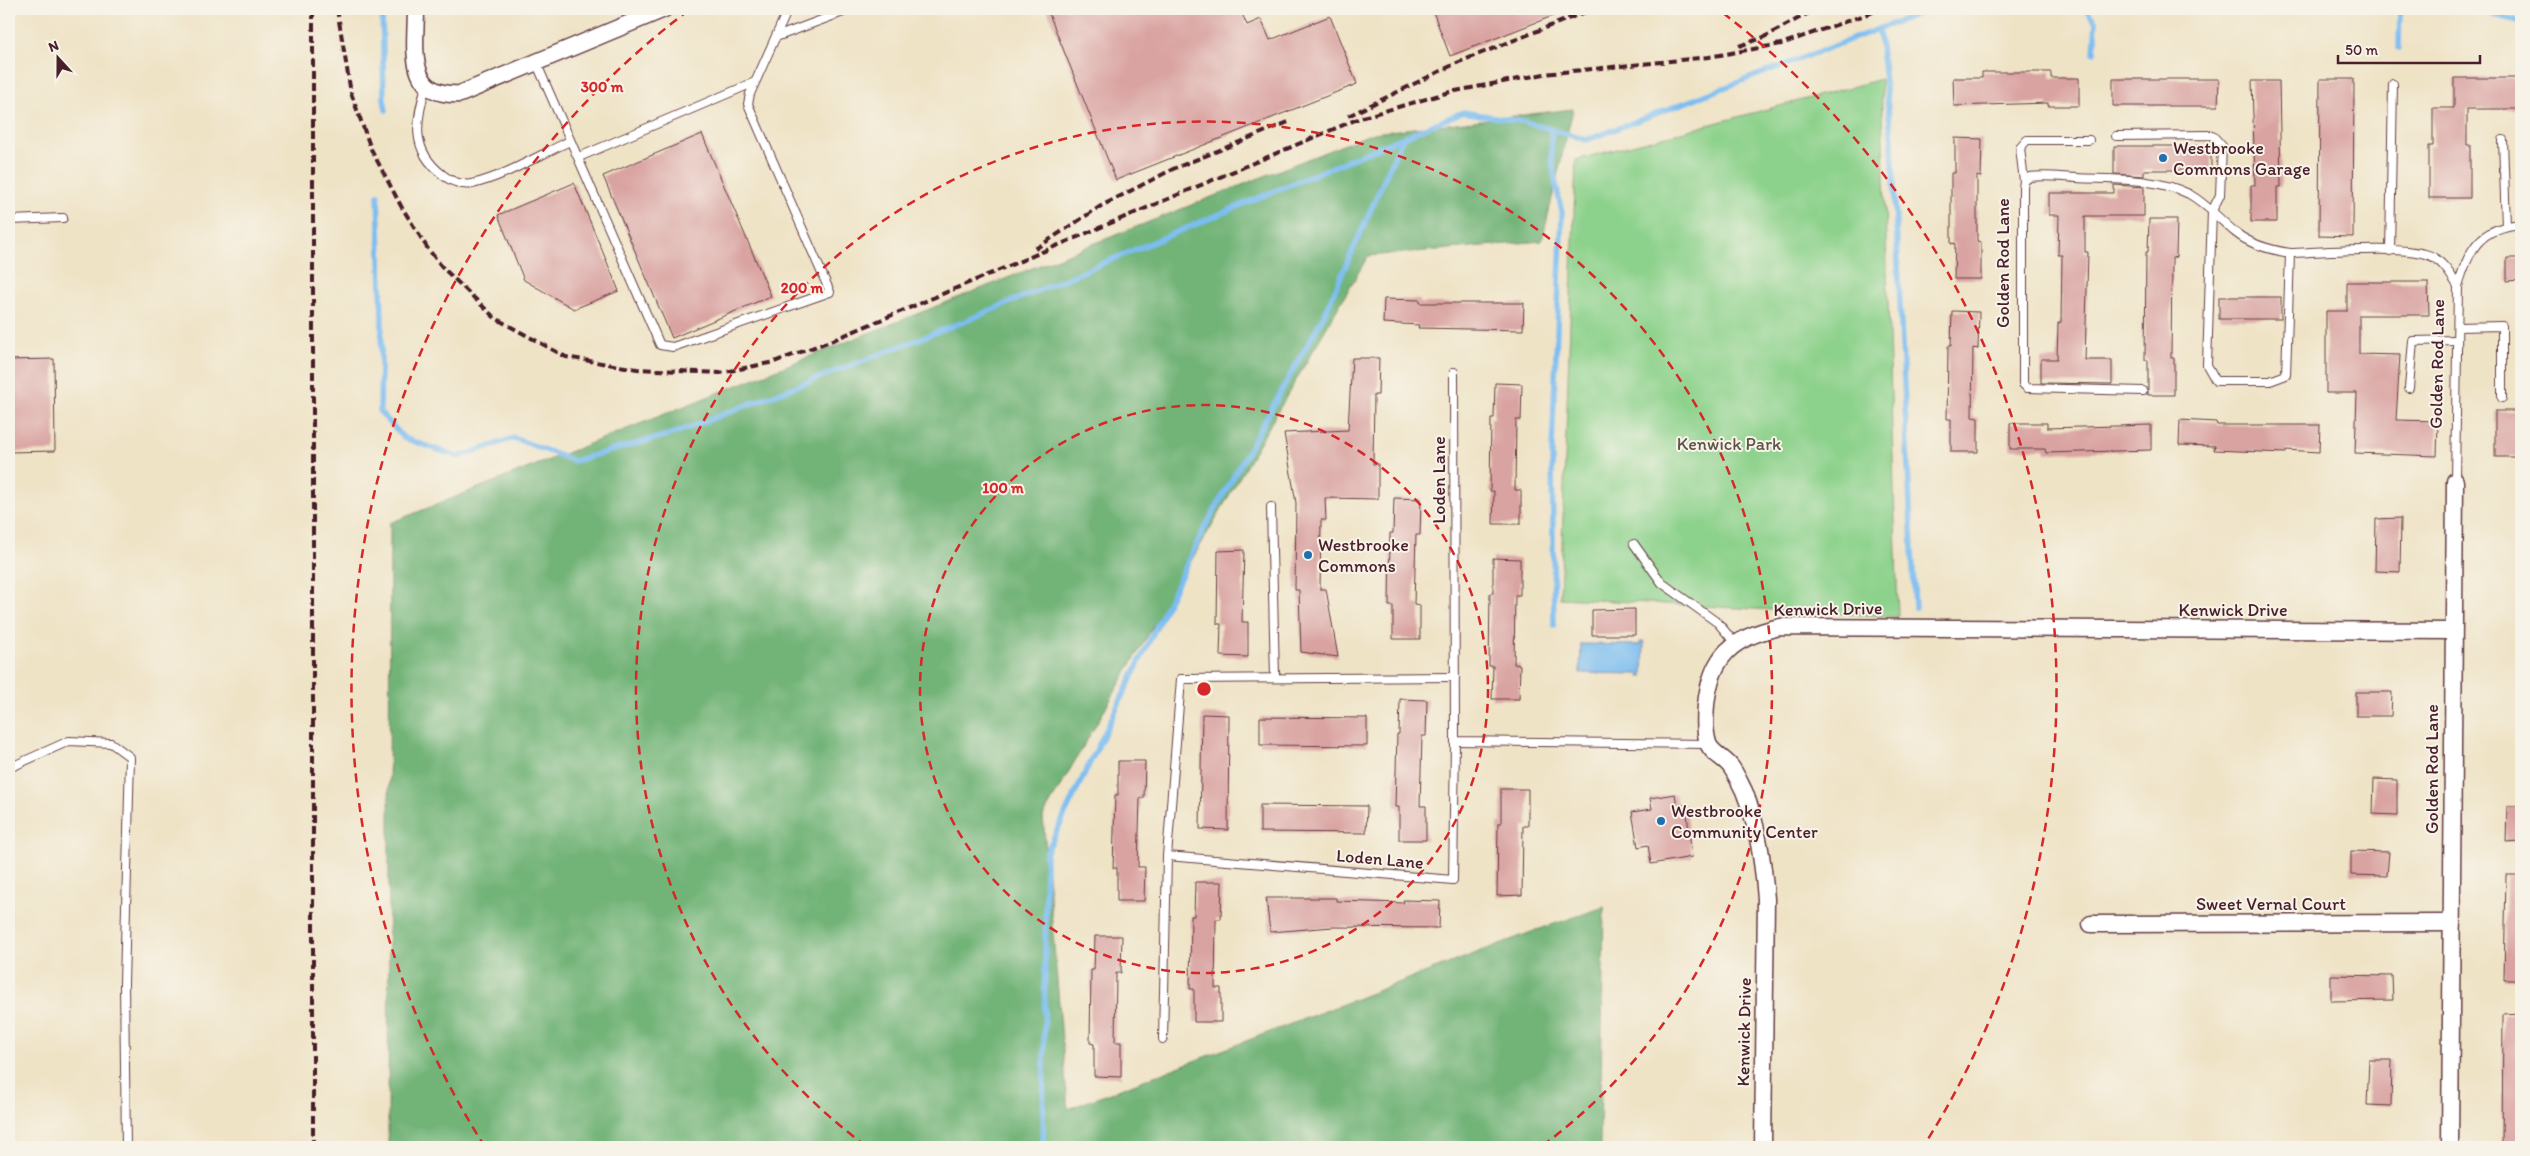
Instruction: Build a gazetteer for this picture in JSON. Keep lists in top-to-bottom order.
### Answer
{
  "streets": {
    "street": ["Golden Rod Lane", "Kenwick Drive", "Sweet Vernal Court"],
    "lane": ["Loden Lane"]
  },
  "crossings": [
    ["Golden Rod Lane", "Kenwick Drive"],
    ["Golden Rod Lane", "Sweet Vernal Court"]
  ],
  "parks": ["Kenwick Park"],
  "places": ["Westbrooke Commons Garage", "Westbrooke Commons", "Westbrooke Community Center"],
  "scale_bar": "50 m",
  "north": "top",
  "rings": ["300 m", "200 m", "100 m"]
}
